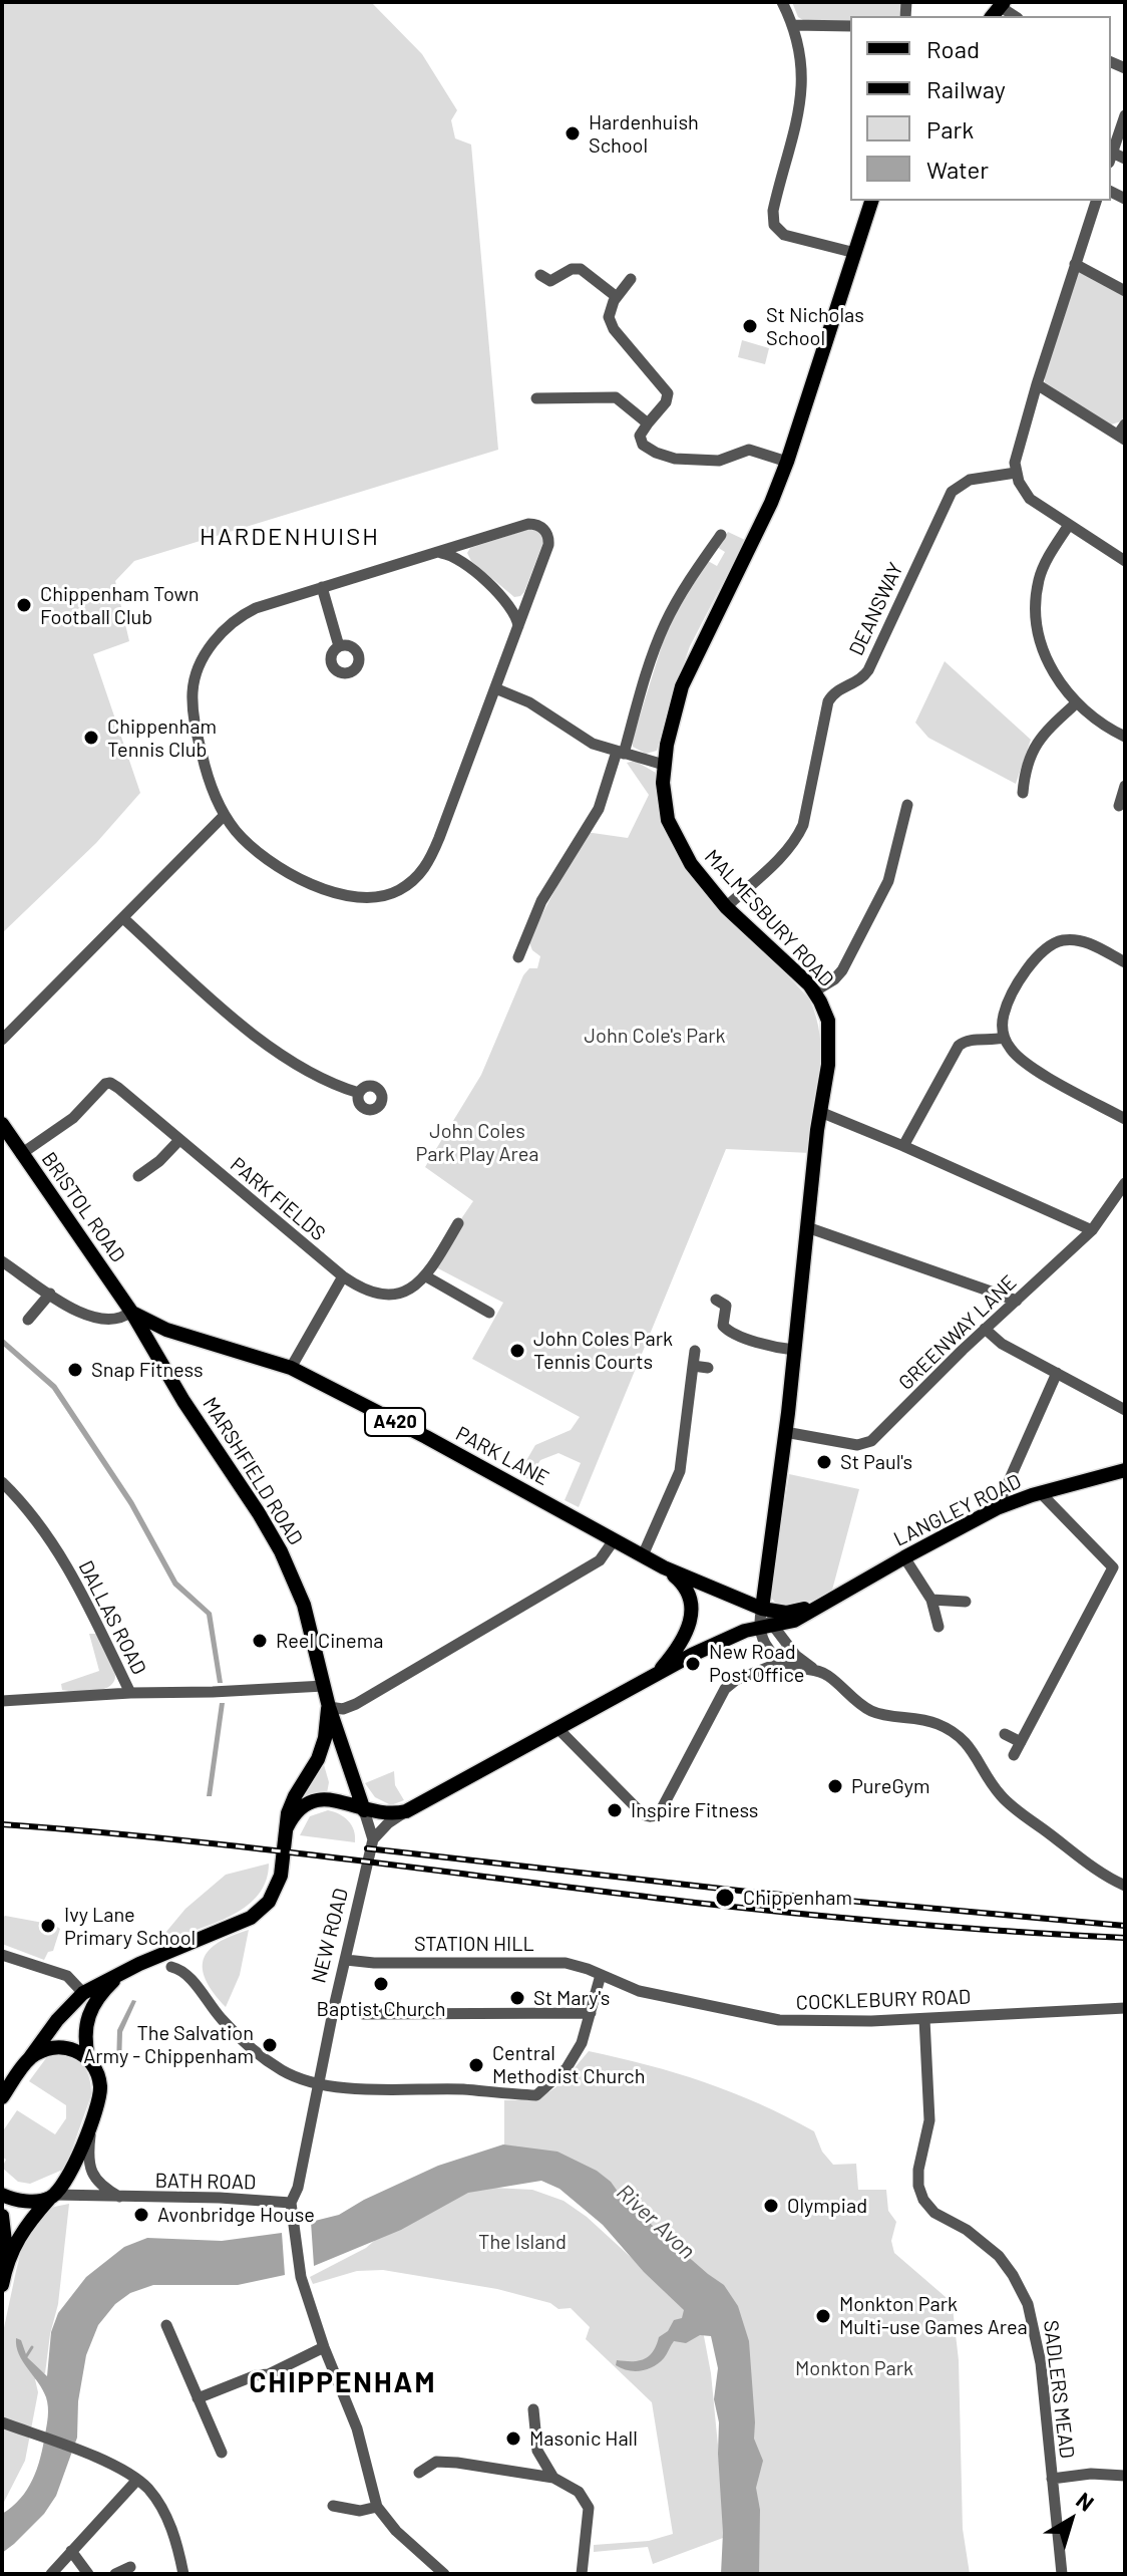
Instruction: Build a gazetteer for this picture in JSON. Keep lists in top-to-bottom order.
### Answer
{
  "streets": {
    "main road": [
      "MALMESBURY ROAD",
      "BRISTOL ROAD",
      "A420",
      "PARK LANE",
      "MARSHFIELD ROAD",
      "LANGLEY ROAD"
    ],
    "street": [
      "DEANSWAY",
      "PARK FIELDS",
      "GREENWAY LANE",
      "DALLAS ROAD",
      "NEW ROAD",
      "STATION HILL",
      "COCKLEBURY ROAD",
      "BATH ROAD",
      "SADLERS MEAD"
    ]
  },
  "crossings": [
    ["DEANSWAY", "MALMESBURY ROAD"],
    ["MALMESBURY ROAD", "GREENWAY LANE"],
    ["MALMESBURY ROAD", "PARK LANE"],
    ["MALMESBURY ROAD", "LANGLEY ROAD"],
    ["PARK FIELDS", "BRISTOL ROAD"],
    ["BRISTOL ROAD", "PARK LANE"],
    ["BRISTOL ROAD", "MARSHFIELD ROAD"],
    ["A420", "PARK LANE"],
    ["A420", "MARSHFIELD ROAD"],
    ["PARK LANE", "MARSHFIELD ROAD"],
    ["PARK LANE", "LANGLEY ROAD"],
    ["MARSHFIELD ROAD", "DALLAS ROAD"],
    ["MARSHFIELD ROAD", "NEW ROAD"],
    ["NEW ROAD", "STATION HILL"],
    ["NEW ROAD", "BATH ROAD"],
    ["STATION HILL", "COCKLEBURY ROAD"],
    ["COCKLEBURY ROAD", "SADLERS MEAD"]
  ],
  "districts": ["HARDENHUISH", "CHIPPENHAM"],
  "water": ["River Avon"],
  "parks": [
    "John Cole's Park",
    "John Coles Park Play Area",
    "The Island",
    "Monkton Park"
  ],
  "places": [
    "Hardenhuish School",
    "St Nicholas School",
    "Chippenham Town Football Club",
    "Chippenham Tennis Club",
    "John Coles Park Tennis Courts",
    "Snap Fitness",
    "St Paul's",
    "Reel Cinema",
    "New Road Post Office",
    "PureGym",
    "Inspire Fitness",
    "Chippenham",
    "Ivy Lane Primary School",
    "Baptist Church",
    "St Mary's",
    "The Salvation Army - Chippenham",
    "Central Methodist Church",
    "Olympiad",
    "Avonbridge House",
    "Monkton Park Multi-use Games Area",
    "Masonic Hall"
  ],
  "legend": [
    "Road",
    "Railway",
    "Park",
    "Water"
  ],
  "north": "top right"
}
